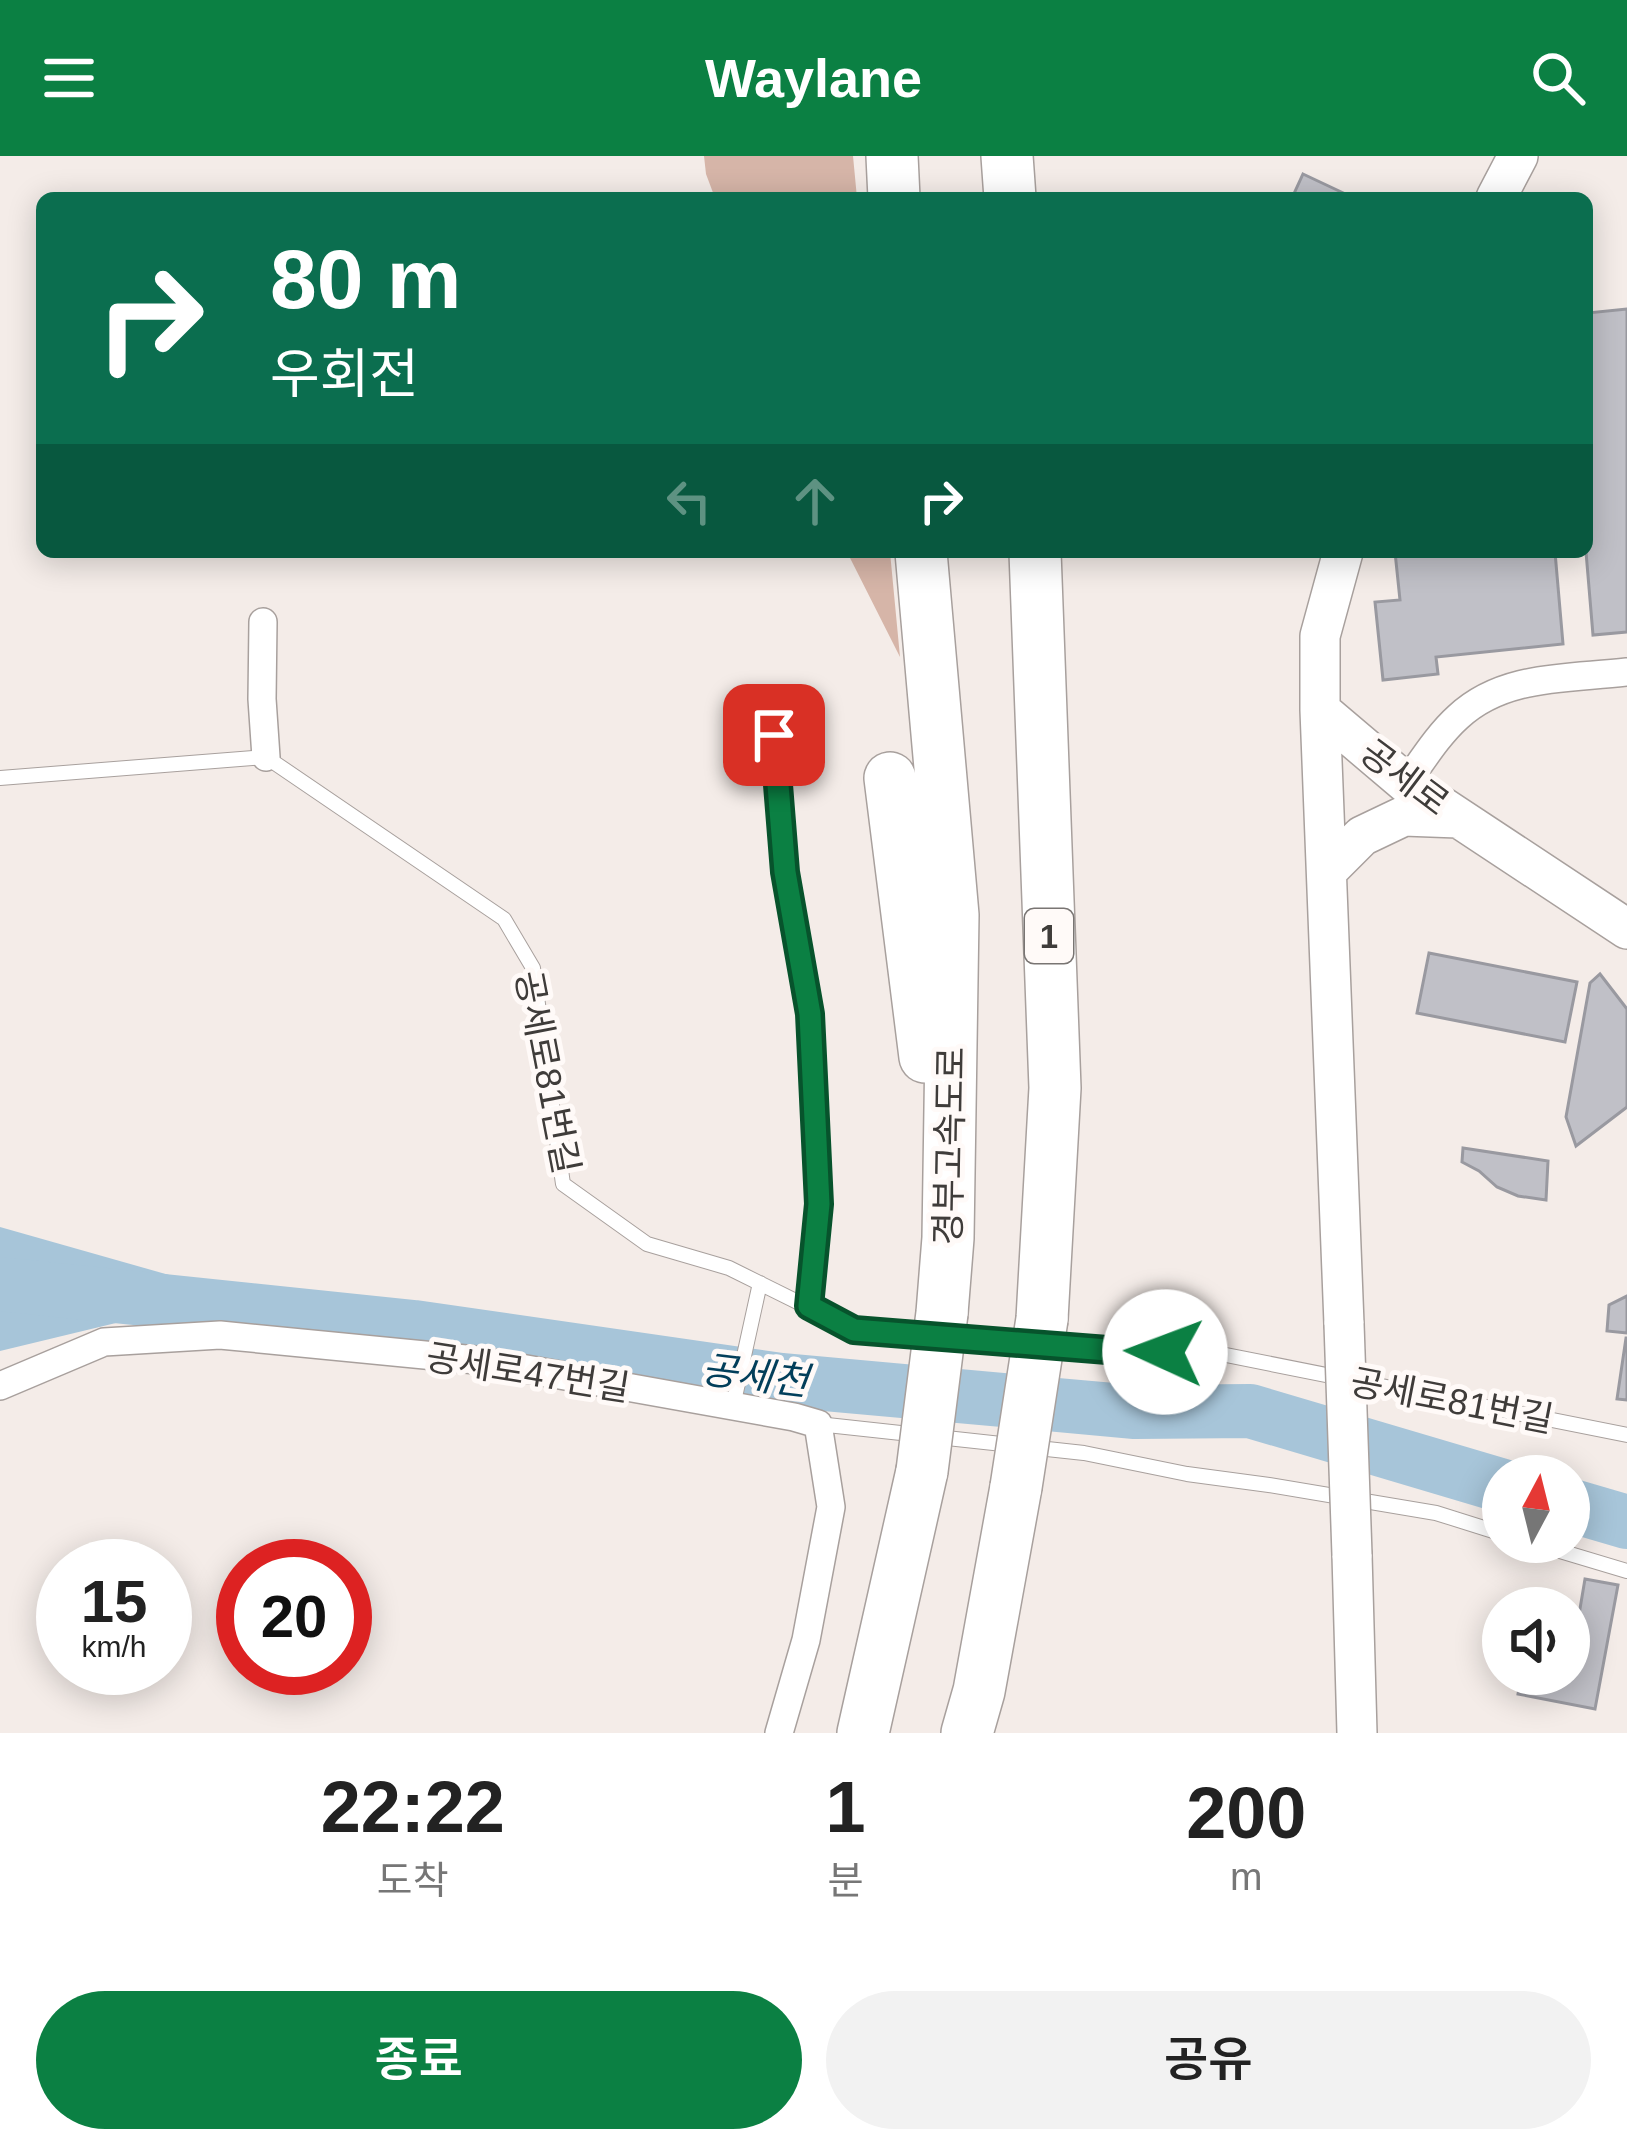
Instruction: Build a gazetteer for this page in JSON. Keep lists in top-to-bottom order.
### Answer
{
  "streets": {
    "highway": ["1", "경부고속도로"],
    "street": ["공세로", "공세로47번길"],
    "lane": ["공세로81번길"]
  },
  "water": ["공세천"],
  "north": "top",
  "page": {
    "header": "Waylane",
    "turn": ["80 m", "우회전"],
    "speed": "15 km/h",
    "limit": "20",
    "eta": [
      "22:22",
      "도착",
      "1",
      "분",
      "200",
      "m"
    ],
    "buttons": ["종료", "공유"]
  }
}
